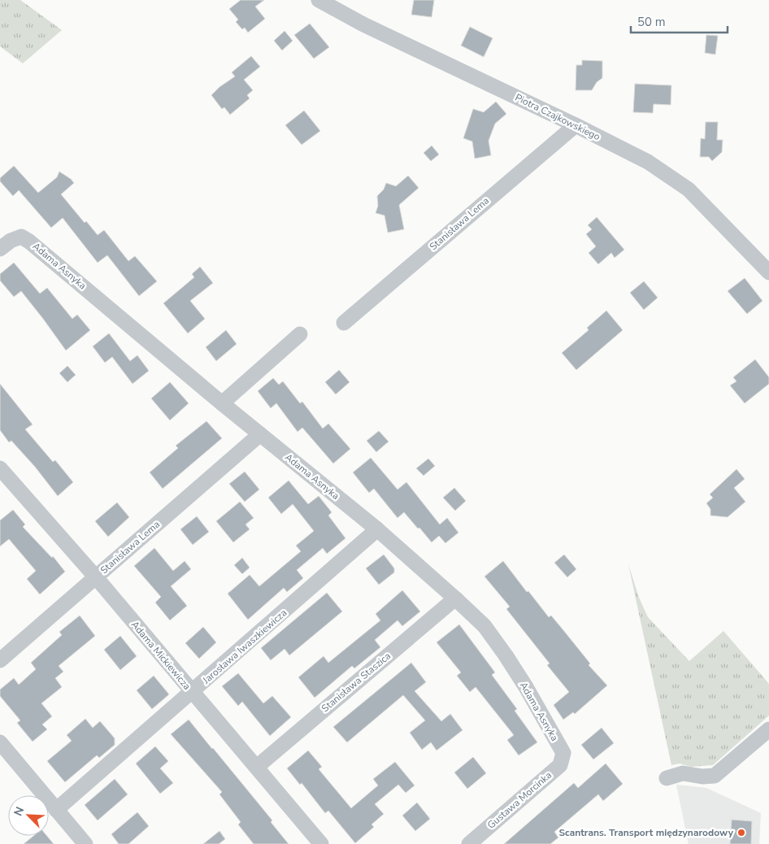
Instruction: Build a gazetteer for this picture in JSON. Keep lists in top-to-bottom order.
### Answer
{
  "streets": {
    "street": [
      "Piotra Czajkowskiego",
      "Stanisława Lema",
      "Adama Asnyka",
      "Jarosława Iwaszkiewicza",
      "Adama Mickiewicza",
      "Stanisława Staszica",
      "Gustawa Morcinka"
    ]
  },
  "crossings": [
    ["Piotra Czajkowskiego", "Stanisława Lema"],
    ["Stanisława Lema", "Adama Asnyka"],
    ["Stanisława Lema", "Adama Mickiewicza"],
    ["Adama Asnyka", "Jarosława Iwaszkiewicza"],
    ["Adama Asnyka", "Stanisława Staszica"],
    ["Adama Asnyka", "Gustawa Morcinka"],
    ["Jarosława Iwaszkiewicza", "Adama Mickiewicza"],
    ["Adama Mickiewicza", "Stanisława Staszica"]
  ],
  "places": ["Scantrans. Transport międzynarodowy"],
  "scale_bar": "50 m",
  "north": "top left"
}
